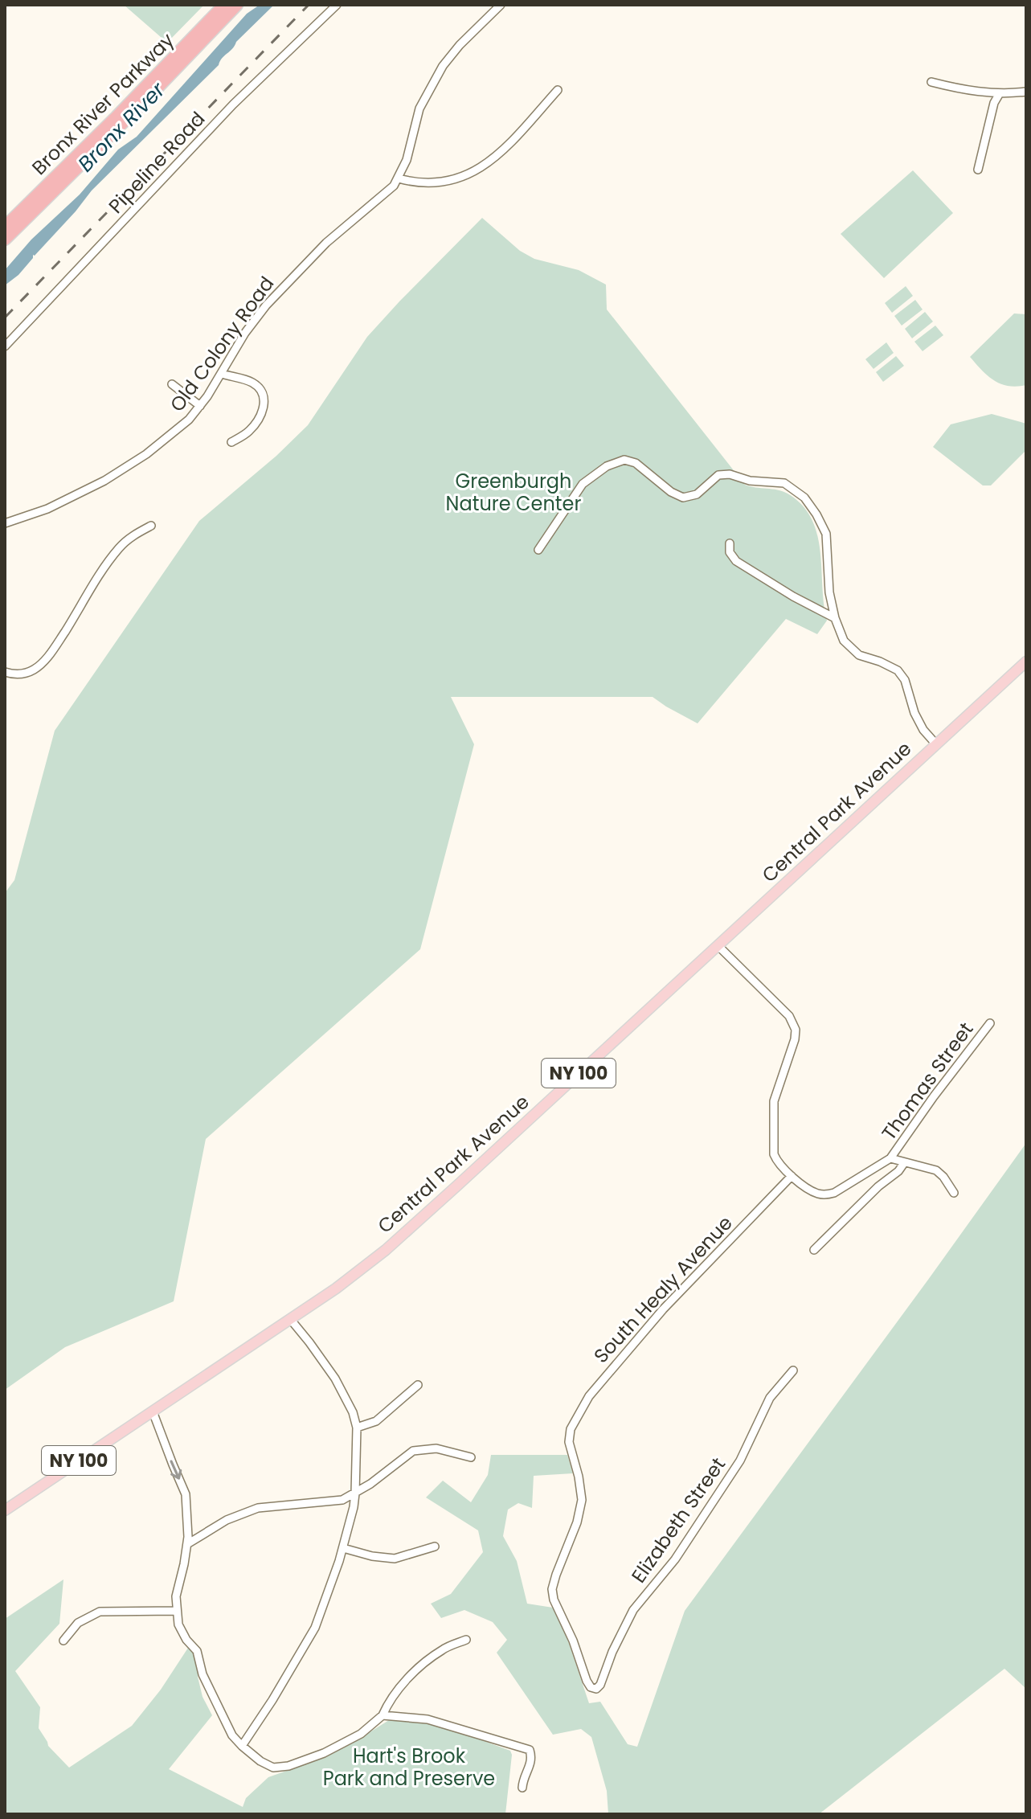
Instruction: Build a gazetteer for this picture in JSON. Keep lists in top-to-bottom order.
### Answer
{
  "streets": {
    "highway": ["Bronx River Parkway"],
    "main road": ["Central Park Avenue", "NY 100"],
    "street": [
      "Pipeline Road",
      "Old Colony Road",
      "Thomas Street",
      "South Healy Avenue",
      "Elizabeth Street"
    ]
  },
  "crossings": [
    ["Thomas Street", "South Healy Avenue"],
    ["South Healy Avenue", "Elizabeth Street"]
  ],
  "water": ["Bronx River"],
  "parks": ["Greenburgh Nature Center", "Hart's Brook Park and Preserve"]
}
